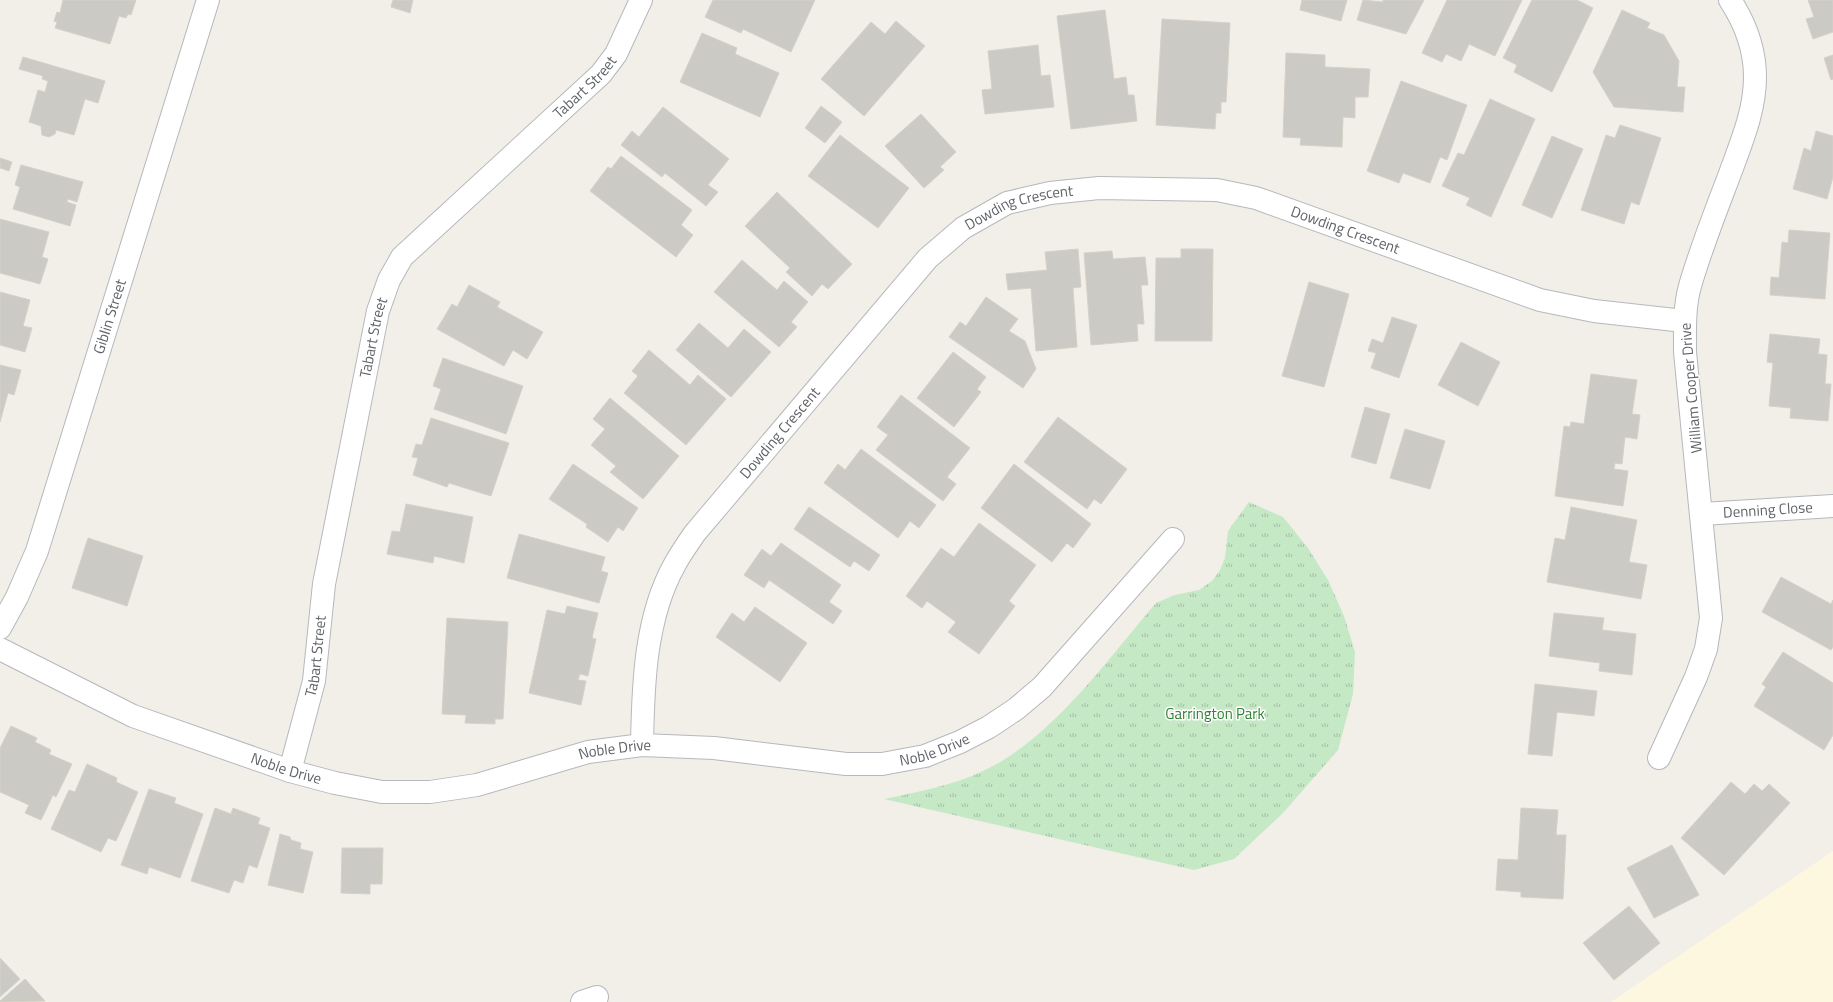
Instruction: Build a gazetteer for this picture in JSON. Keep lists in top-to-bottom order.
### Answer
{
  "streets": {
    "street": [
      "Tabart Street",
      "Dowding Crescent",
      "Giblin Street",
      "William Cooper Drive",
      "Denning Close",
      "Noble Drive"
    ]
  },
  "crossings": [
    ["Tabart Street", "Noble Drive"],
    ["Dowding Crescent", "William Cooper Drive"],
    ["Dowding Crescent", "Noble Drive"],
    ["William Cooper Drive", "Denning Close"]
  ],
  "parks": ["Garrington Park"]
}
